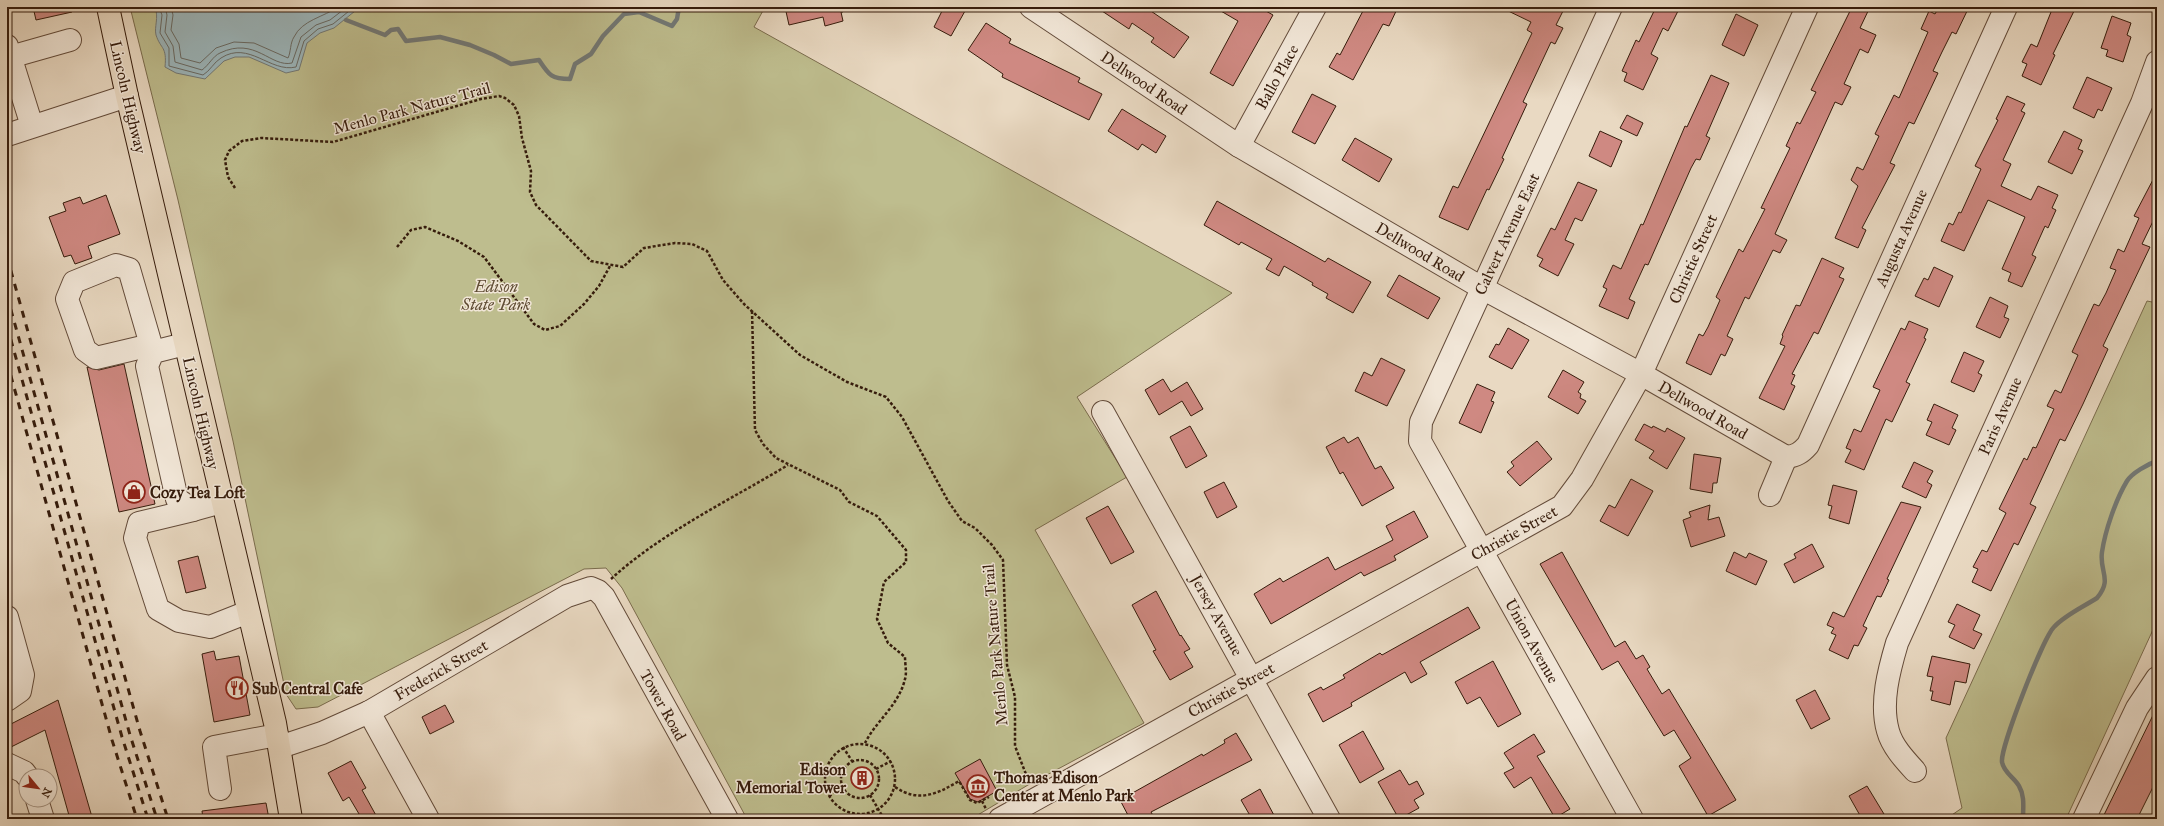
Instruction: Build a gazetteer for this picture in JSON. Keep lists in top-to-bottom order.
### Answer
{
  "streets": {
    "main road": ["Lincoln Highway"],
    "street": [
      "Ballo Place",
      "Dellwood Road",
      "Calvert Avenue East",
      "Augusta Avenue",
      "Christie Street",
      "Paris Avenue",
      "Jersey Avenue",
      "Union Avenue",
      "Frederick Street",
      "Tower Road"
    ],
    "path": ["Menlo Park Nature Trail"]
  },
  "crossings": [
    ["Ballo Place", "Dellwood Road"],
    ["Dellwood Road", "Calvert Avenue East"],
    ["Dellwood Road", "Augusta Avenue"],
    ["Dellwood Road", "Christie Street"],
    ["Lincoln Highway", "Frederick Street"],
    ["Menlo Park Nature Trail", "Christie Street"],
    ["Calvert Avenue East", "Union Avenue"],
    ["Christie Street", "Jersey Avenue"],
    ["Christie Street", "Union Avenue"],
    ["Frederick Street", "Tower Road"]
  ],
  "parks": ["Edison State Park"],
  "places": {
    "shop": ["Cozy Tea Loft"],
    "restaurant": ["Sub Central Cafe"],
    "building": ["Edison Memorial Tower"],
    "museum": ["Thomas Edison Center at Menlo Park"]
  },
  "north": "bottom right"
}
